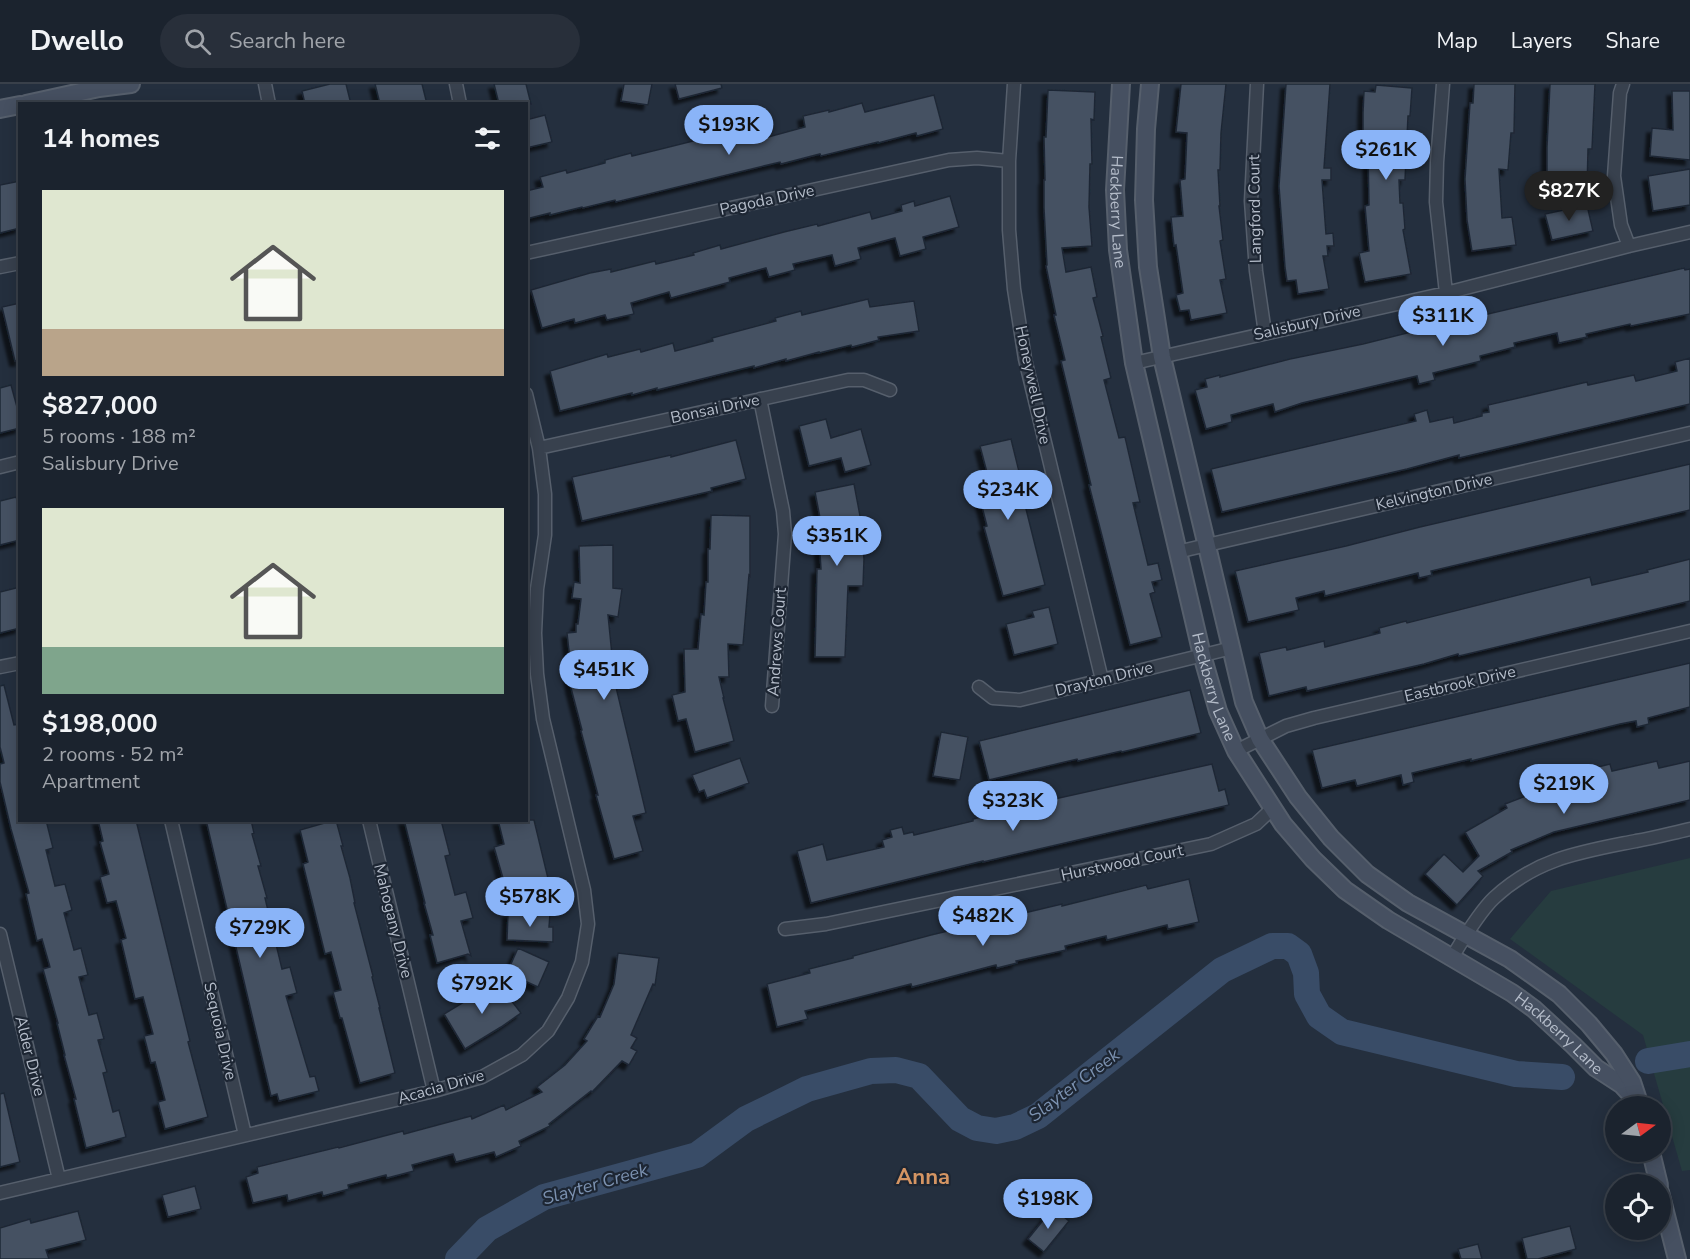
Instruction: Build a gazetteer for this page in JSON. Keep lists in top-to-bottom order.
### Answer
{
  "streets": {
    "street": [
      "Pagoda Drive",
      "Langford Court",
      "Hackberry Lane",
      "Salisbury Drive",
      "Honeywell Drive",
      "Bonsai Drive",
      "Kelvington Drive",
      "Andrews Court",
      "Drayton Drive",
      "Eastbrook Drive",
      "Hurstwood Court",
      "Mahogany Drive",
      "Sequoia Drive",
      "Alder Drive",
      "Acacia Drive"
    ]
  },
  "crossings": [
    ["Pagoda Drive", "Honeywell Drive"],
    ["Langford Court", "Salisbury Drive"],
    ["Hackberry Lane", "Salisbury Drive"],
    ["Hackberry Lane", "Kelvington Drive"],
    ["Hackberry Lane", "Drayton Drive"],
    ["Hackberry Lane", "Eastbrook Drive"],
    ["Hackberry Lane", "Hurstwood Court"],
    ["Honeywell Drive", "Drayton Drive"],
    ["Bonsai Drive", "Andrews Court"],
    ["Bonsai Drive", "Acacia Drive"],
    ["Mahogany Drive", "Acacia Drive"],
    ["Sequoia Drive", "Acacia Drive"],
    ["Alder Drive", "Acacia Drive"]
  ],
  "districts": ["Anna"],
  "water": ["Slayter Creek"],
  "north": "right",
  "page": {
    "header": "Dwello",
    "search": "Search here",
    "nav": ["Map", "Layers", "Share"],
    "heading": "14 homes",
    "price": [
      "$193K",
      "$261K",
      "$827K",
      "$311K",
      "$234K",
      "$351K",
      "$451K",
      "$219K",
      "$323K",
      "$578K",
      "$482K",
      "$729K",
      "$792K",
      "$198K"
    ],
    "list": [
      {
        "name": "$827,000",
        "note": "5 rooms · 188 m² · Salisbury Drive"
      },
      {
        "name": "$198,000",
        "note": "2 rooms · 52 m² · Apartment"
      }
    ]
  }
}
